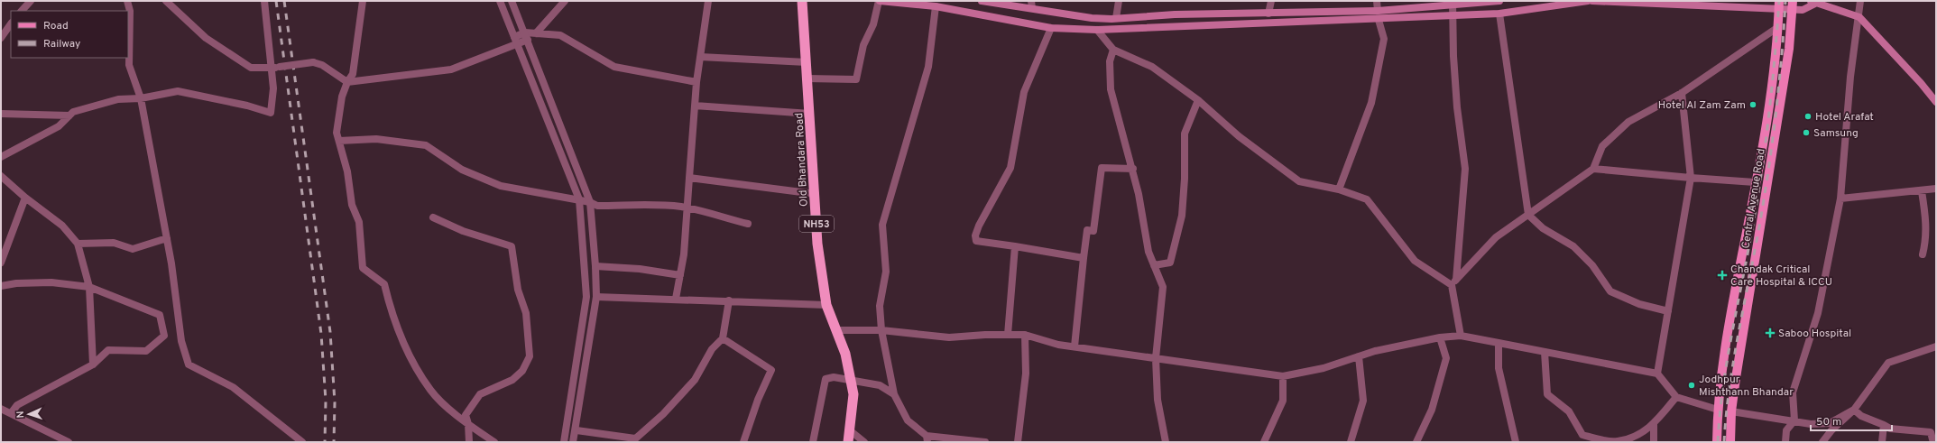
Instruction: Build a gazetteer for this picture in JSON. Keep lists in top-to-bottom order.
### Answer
{
  "streets": {
    "highway": ["Old Bhandara Road", "NH53"],
    "main road": ["Central Avenue Road"]
  },
  "places": {
    "other": [
      "Hotel Al Zam Zam",
      "Hotel Arafat",
      "Samsung",
      "Jodhpur Mishthann Bhandar"
    ],
    "health": ["Chandak Critical Care Hospital & ICCU", "Saboo Hospital"]
  },
  "legend": ["Road", "Railway"],
  "scale_bar": "50 m",
  "north": "left"
}
